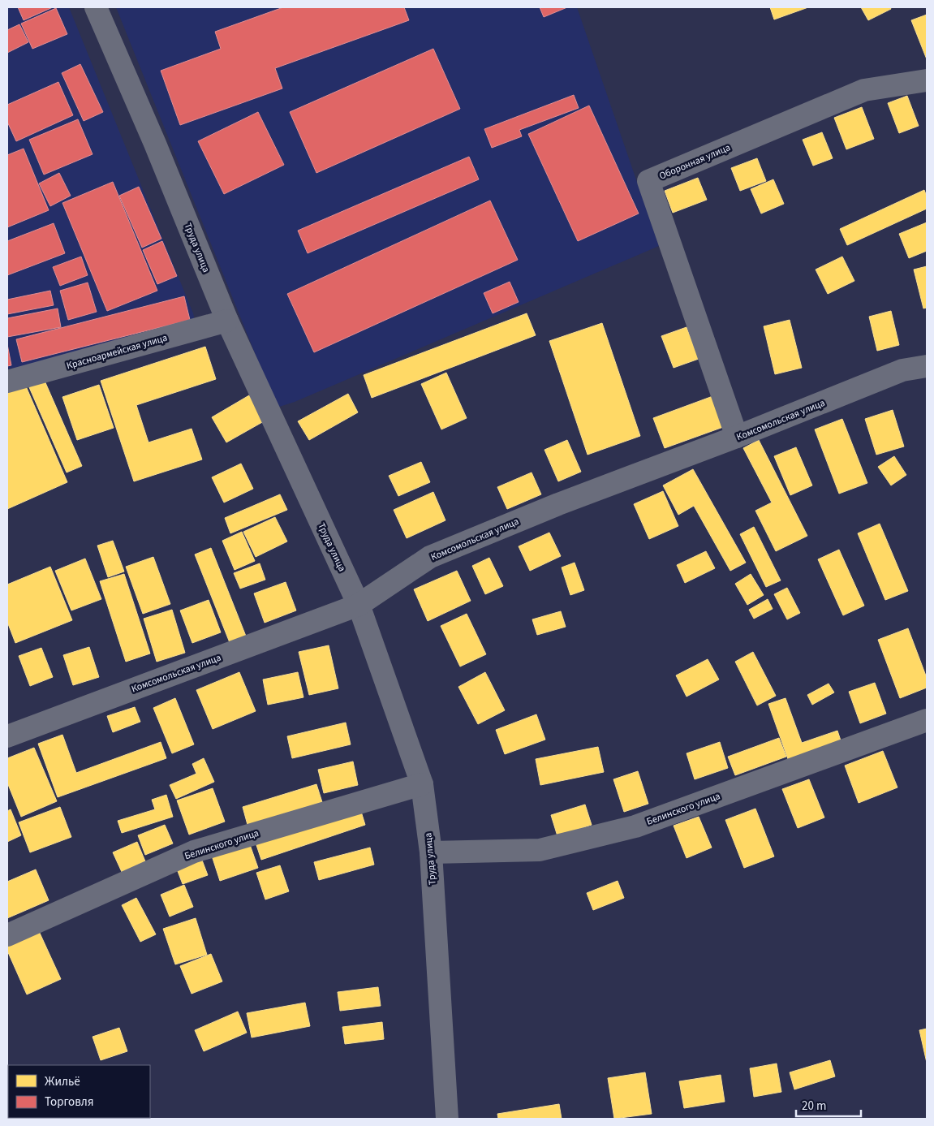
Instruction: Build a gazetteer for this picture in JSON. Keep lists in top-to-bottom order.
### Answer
{
  "streets": {
    "street": [
      "Оборонная улица",
      "Труда улица",
      "Красноармейская улица",
      "Комсомольская улица",
      "Белинского улица"
    ]
  },
  "crossings": [
    ["Оборонная улица", "Комсомольская улица"],
    ["Труда улица", "Красноармейская улица"],
    ["Труда улица", "Комсомольская улица"],
    ["Труда улица", "Белинского улица"]
  ],
  "legend": ["Жильё", "Торговля"],
  "scale_bar": "20 m"
}
